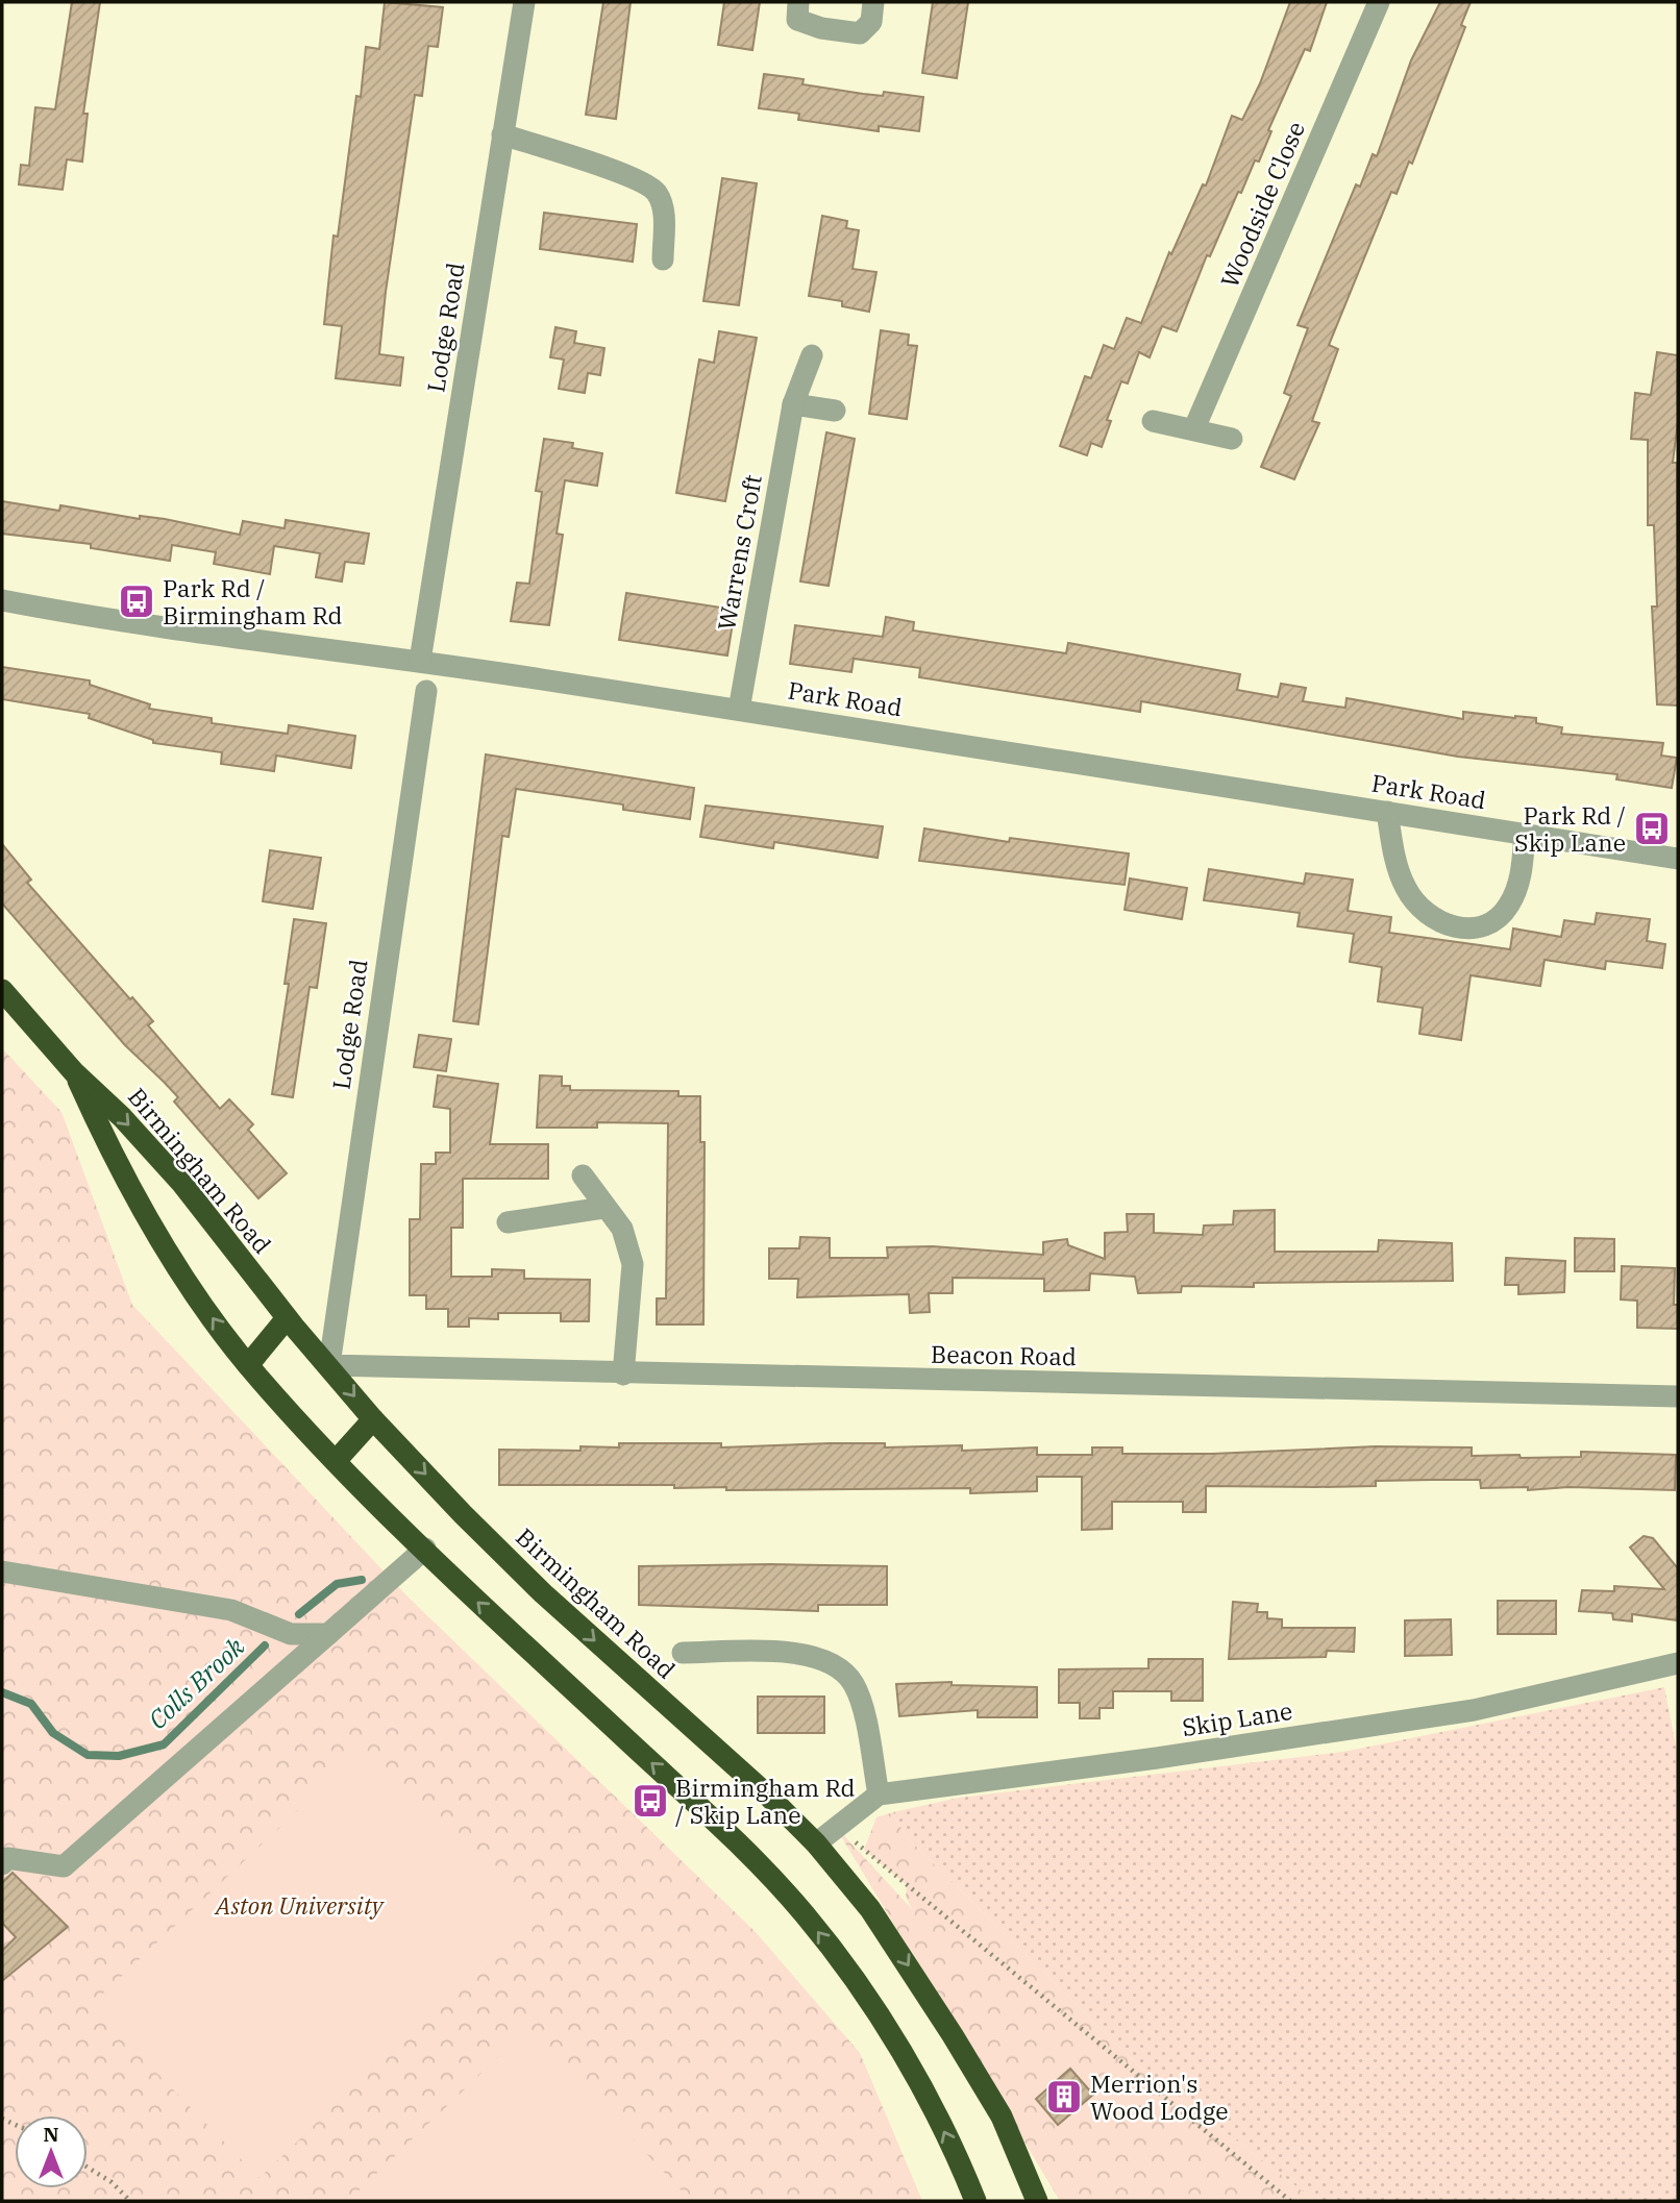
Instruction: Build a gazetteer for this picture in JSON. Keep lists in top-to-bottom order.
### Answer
{
  "streets": {
    "highway": ["Birmingham Road"],
    "street": [
      "Woodside Close",
      "Lodge Road",
      "Warrens Croft",
      "Park Road",
      "Beacon Road",
      "Skip Lane"
    ]
  },
  "crossings": [
    ["Lodge Road", "Park Road"],
    ["Lodge Road", "Birmingham Road"],
    ["Lodge Road", "Beacon Road"],
    ["Warrens Croft", "Park Road"],
    ["Birmingham Road", "Beacon Road"],
    ["Birmingham Road", "Skip Lane"]
  ],
  "water": ["Colls Brook"],
  "parks": ["Aston University"],
  "places": {
    "bus stop": ["Park Rd / Birmingham Rd", "Park Rd / Skip Lane", "Birmingham Rd / Skip Lane"],
    "building": ["Merrion's Wood Lodge"]
  },
  "north": "top"
}
